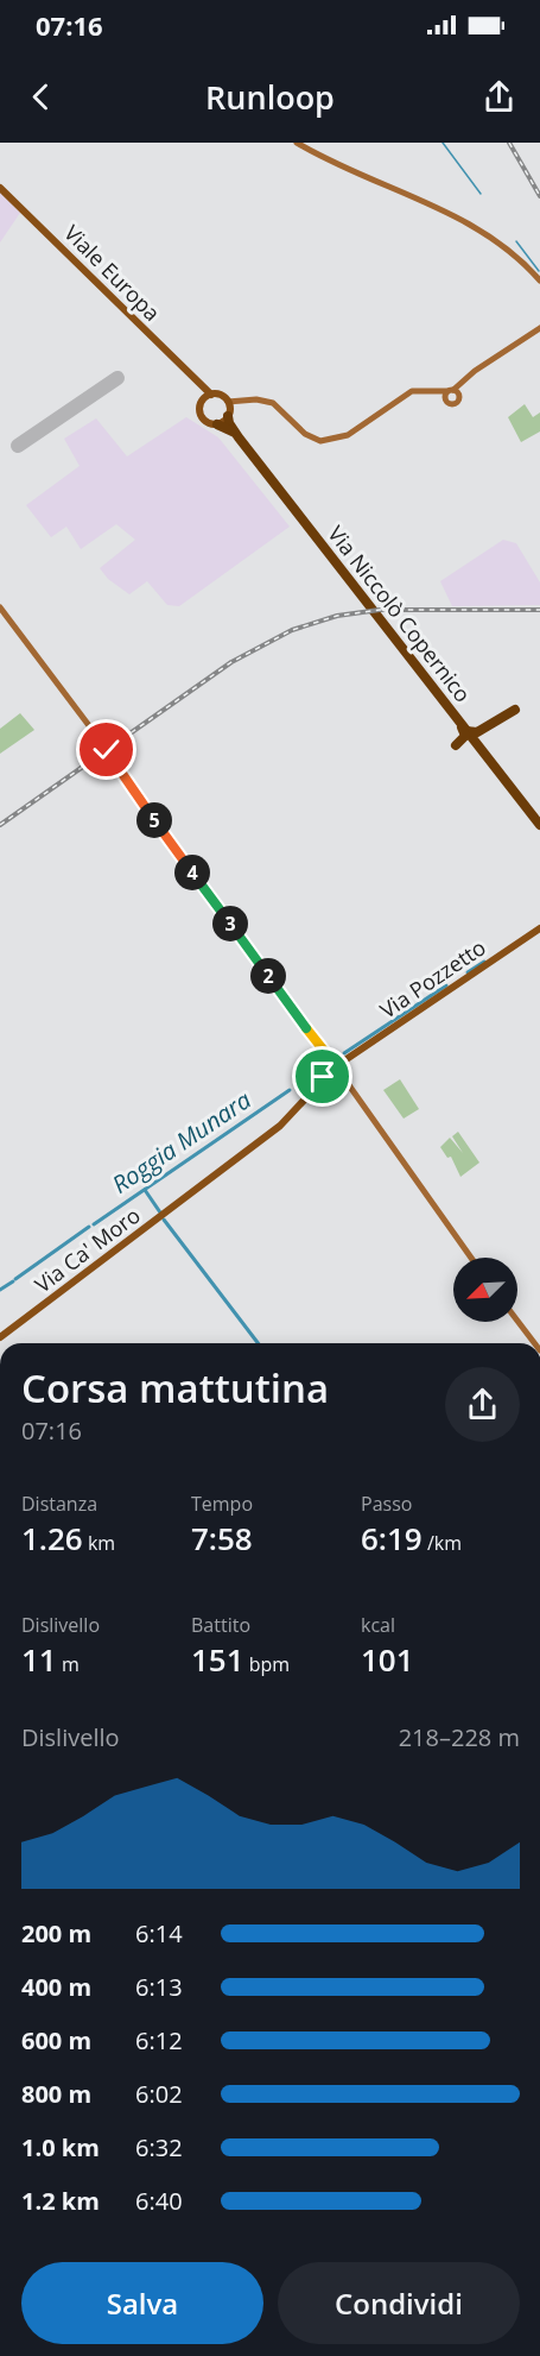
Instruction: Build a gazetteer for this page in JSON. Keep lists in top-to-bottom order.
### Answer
{
  "streets": {
    "highway": ["Via Niccolò Copernico"],
    "main road": ["Viale Europa", "Via Pozzetto", "Via Ca' Moro"]
  },
  "crossings": [
    ["Viale Europa", "Via Niccolò Copernico"],
    ["Via Pozzetto", "Via Ca' Moro"]
  ],
  "water": ["Roggia Munara"],
  "north": "bottom left",
  "page": {
    "status": "07:16",
    "header": "Runloop",
    "pins": [
      "5",
      "4",
      "3",
      "2"
    ],
    "heading": ["Corsa mattutina", "07:16"],
    "stats": [
      ["Distanza", "1.26 km"],
      ["Tempo", "7:58"],
      ["Passo", "6:19 /km"],
      ["Dislivello", "11 m"],
      ["Battito", "151 bpm"],
      ["kcal", "101"]
    ],
    "chart": ["Dislivello", "218–228 m"],
    "list": [
      {
        "name": "200 m",
        "note": "6:14"
      },
      {
        "name": "400 m",
        "note": "6:13"
      },
      {
        "name": "600 m",
        "note": "6:12"
      },
      {
        "name": "800 m",
        "note": "6:02"
      },
      {
        "name": "1.0 km",
        "note": "6:32"
      },
      {
        "name": "1.2 km",
        "note": "6:40"
      }
    ],
    "buttons": ["Salva", "Condividi"]
  }
}
